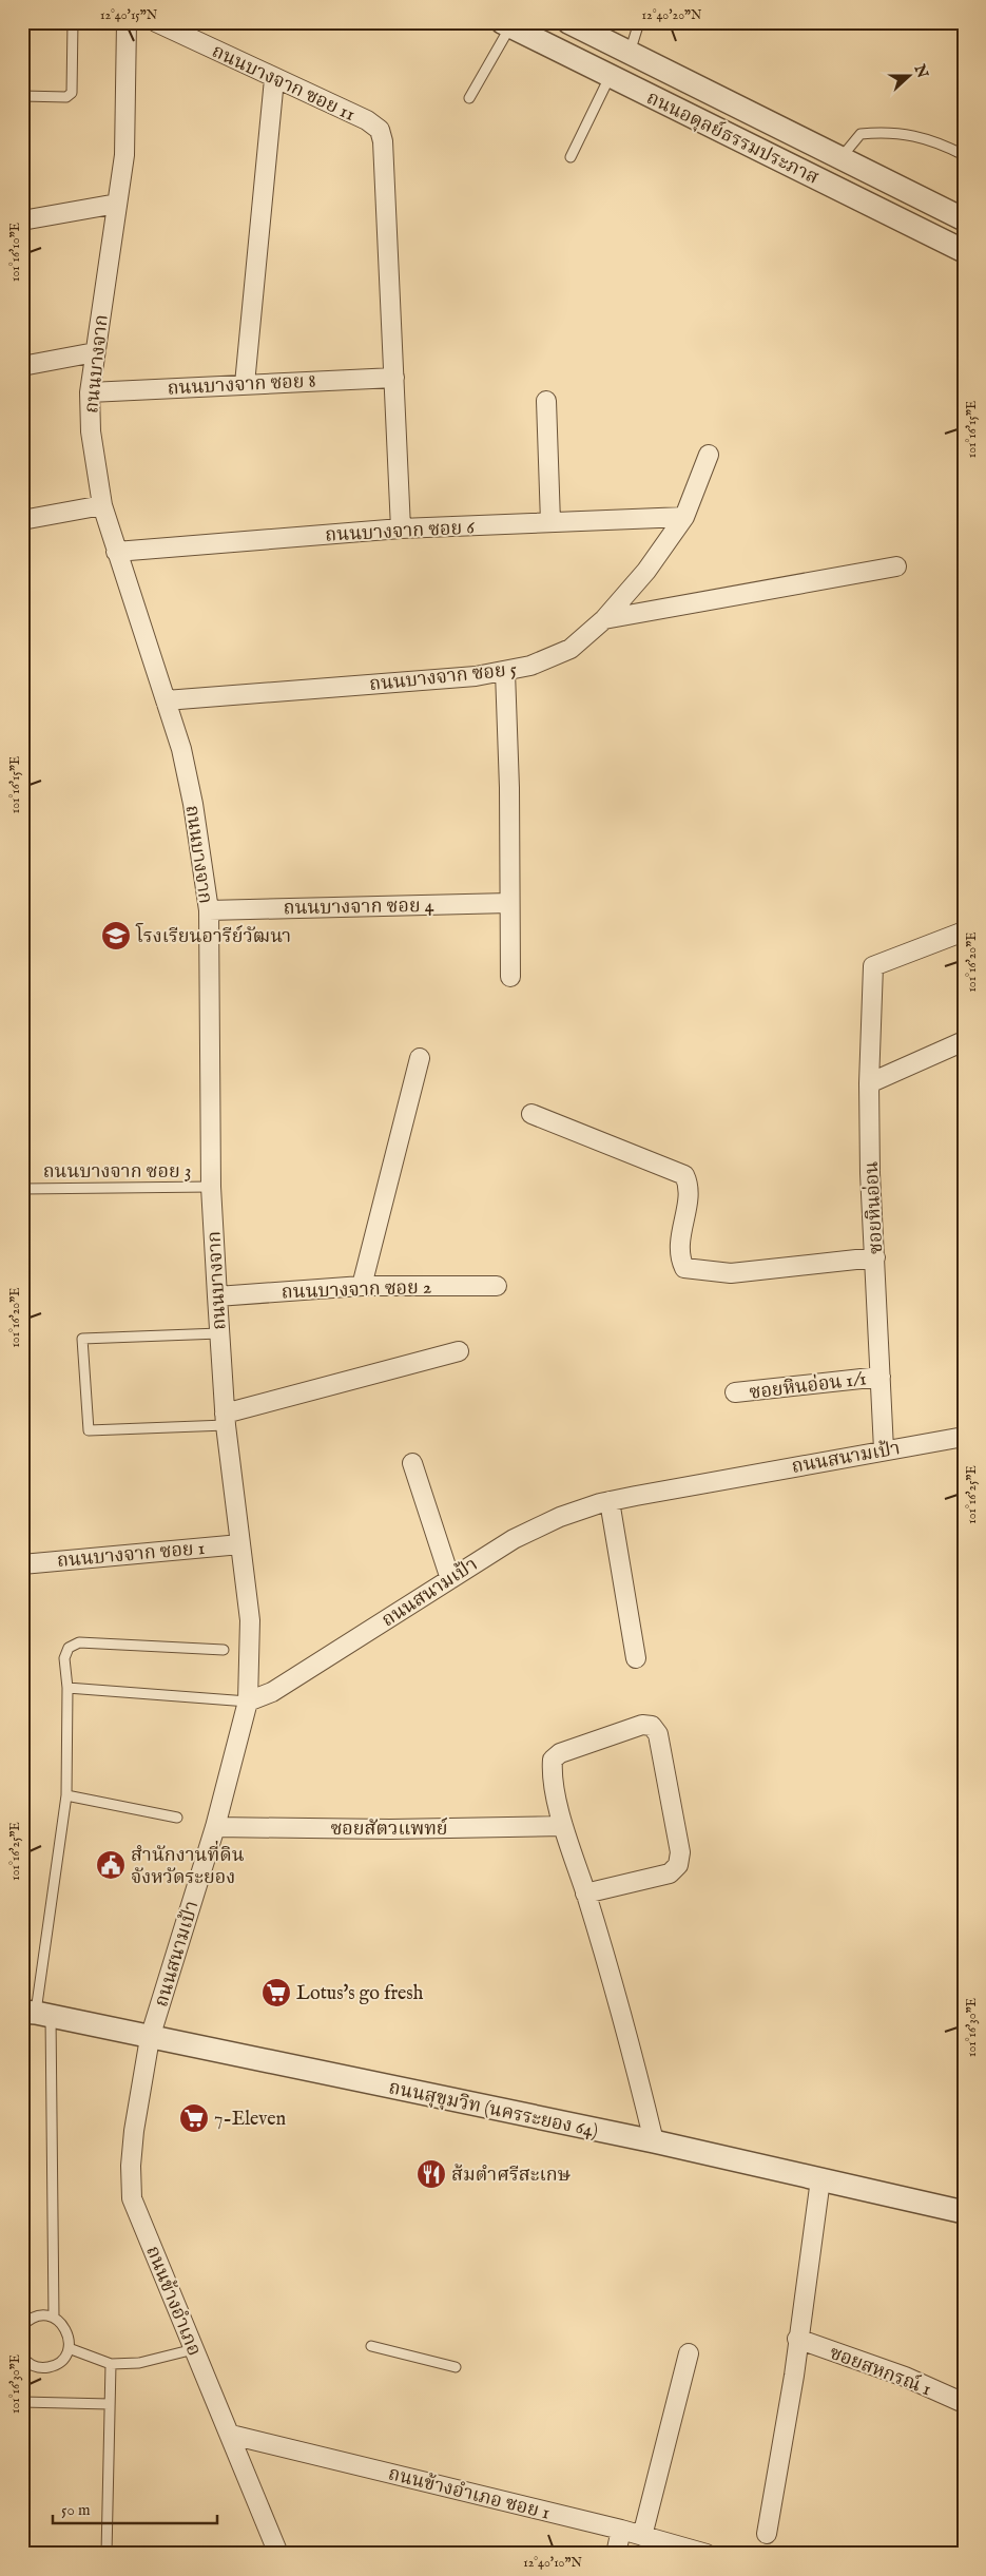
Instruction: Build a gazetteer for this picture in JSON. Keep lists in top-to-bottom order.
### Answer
{
  "streets": {
    "street": [
      "ถนนบางจาก ซอย 11",
      "ถนนอดุลย์ธรรมประภาส",
      "ถนนบางจาก",
      "ถนนบางจาก ซอย 8",
      "ถนนบางจาก ซอย 6",
      "ถนนบางจาก ซอย 5",
      "ถนนบางจาก ซอย 4",
      "ซอยหินอ่อน",
      "ถนนบางจาก ซอย 2",
      "ซอยหินอ่อน 1/1",
      "ถนนสนามเป้า",
      "ถนนบางจาก ซอย 1",
      "ซอยสัตวแพทย์",
      "ถนนสุขุมวิท (นครระยอง 64)",
      "ถนนข้างอำเภอ",
      "ซอยสหกรณ์ 1",
      "ถนนข้างอำเภอ ซอย 1"
    ],
    "lane": ["ถนนบางจาก ซอย 3"]
  },
  "crossings": [
    ["ถนนบางจาก ซอย 11", "ถนนบางจาก ซอย 8"],
    ["ถนนบางจาก", "ถนนบางจาก ซอย 8"],
    ["ถนนบางจาก", "ถนนบางจาก ซอย 6"],
    ["ถนนบางจาก", "ถนนบางจาก ซอย 5"],
    ["ถนนบางจาก", "ถนนบางจาก ซอย 4"],
    ["ถนนบางจาก", "ถนนบางจาก ซอย 3"],
    ["ถนนบางจาก", "ถนนบางจาก ซอย 2"],
    ["ถนนบางจาก", "ถนนสนามเป้า"],
    ["ถนนบางจาก", "ถนนบางจาก ซอย 1"],
    ["ถนนบางจาก ซอย 6", "ถนนบางจาก ซอย 5"],
    ["ซอยหินอ่อน", "ซอยหินอ่อน 1/1"],
    ["ซอยหินอ่อน", "ถนนสนามเป้า"],
    ["ถนนสนามเป้า", "ซอยสัตวแพทย์"],
    ["ถนนสนามเป้า", "ถนนสุขุมวิท (นครระยอง 64)"],
    ["ถนนสนามเป้า", "ถนนข้างอำเภอ"],
    ["ถนนสุขุมวิท (นครระยอง 64)", "ถนนข้างอำเภอ"],
    ["ถนนข้างอำเภอ", "ถนนข้างอำเภอ ซอย 1"]
  ],
  "places": {
    "school or university": ["โรงเรียนอารีย์วัฒนา"],
    "public building": ["สำนักงานที่ดิน จังหวัดระยอง"],
    "supermarket": ["Lotus's go fresh", "7-Eleven"],
    "restaurant": ["ส้มตำศรีสะเกษ"]
  },
  "scale_bar": "50 m",
  "north": "right",
  "coordinates": [
    "12°40'15\"N",
    "12°40'20\"N",
    "101°16'10\"E",
    "101°16'15\"E",
    "101°16'20\"E",
    "101°16'25\"E",
    "101°16'30\"E",
    "12°40'10\"N"
  ]
}
